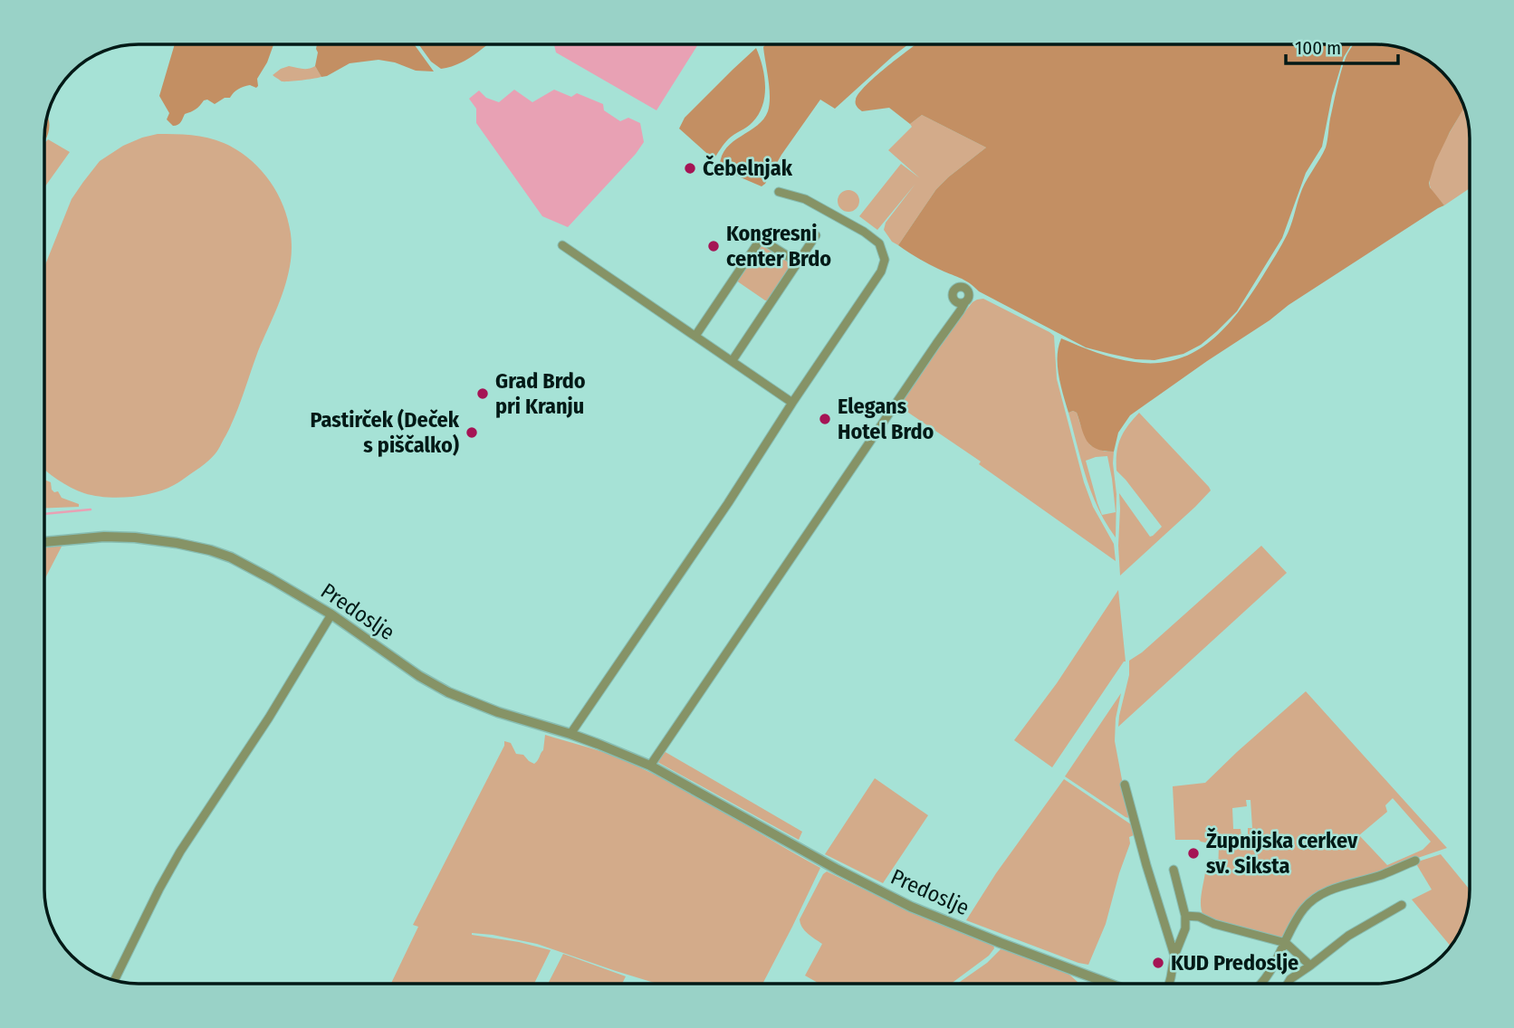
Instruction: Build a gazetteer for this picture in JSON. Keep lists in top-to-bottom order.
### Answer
{
  "streets": {
    "street": ["Predoslje"]
  },
  "places": [
    "Čebelnjak",
    "Kongresni center Brdo",
    "Grad Brdo pri Kranju",
    "Elegans Hotel Brdo",
    "Pastirček (Deček s piščalko)",
    "Župnijska cerkev sv. Siksta",
    "KUD Predoslje"
  ],
  "scale_bar": "100 m"
}
